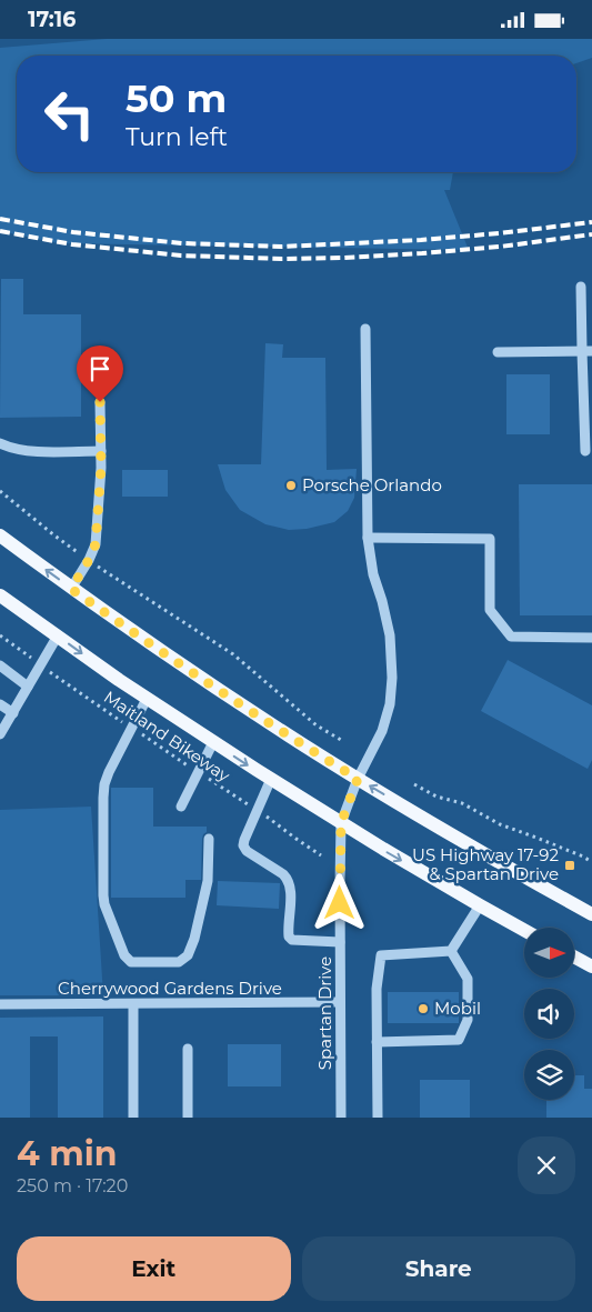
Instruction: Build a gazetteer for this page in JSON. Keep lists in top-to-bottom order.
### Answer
{
  "streets": {
    "street": ["Cherrywood Gardens Drive", "Spartan Drive"],
    "path": ["Maitland Bikeway"]
  },
  "crossings": [
    ["Cherrywood Gardens Drive", "Spartan Drive"]
  ],
  "places": {
    "other": ["Porsche Orlando", "Mobil"],
    "transit": ["US Highway 17-92 & Spartan Drive"]
  },
  "north": "right",
  "page": {
    "status": "17:16",
    "turn": ["50 m", "Turn left"],
    "heading": ["4 min", "250 m · 17:20"],
    "buttons": ["Exit", "Share"]
  }
}
